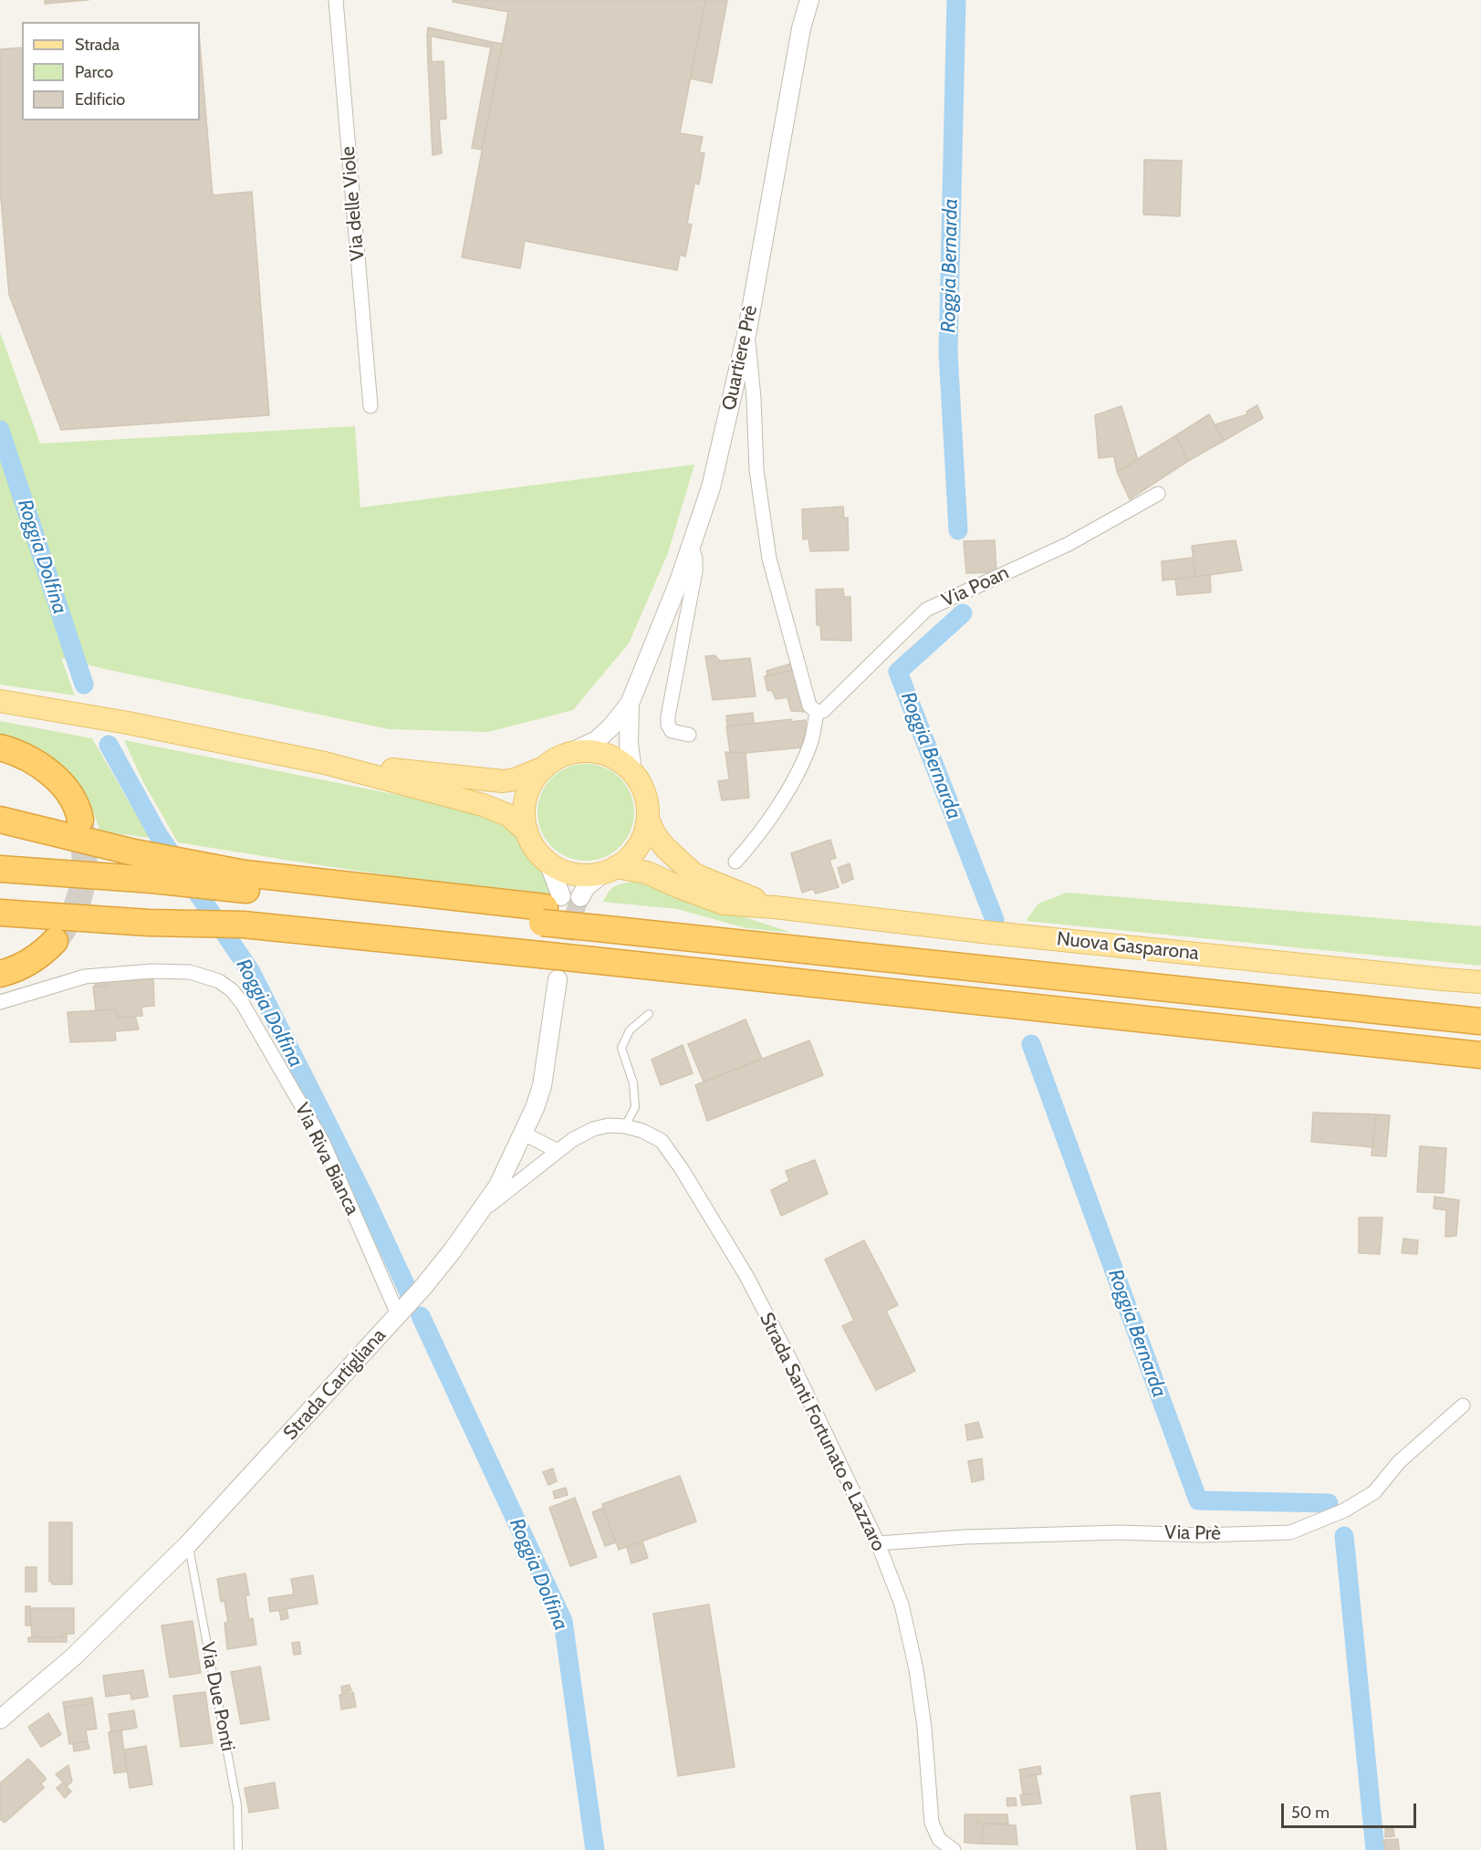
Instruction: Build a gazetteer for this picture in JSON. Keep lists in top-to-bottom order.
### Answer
{
  "streets": {
    "main road": ["Nuova Gasparona"],
    "street": [
      "Via delle Viole",
      "Quartiere Prè",
      "Via Poan",
      "Via Riva Bianca",
      "Strada Cartigliana",
      "Strada Santi Fortunato e Lazzaro",
      "Via Prè"
    ],
    "lane": ["Via Due Ponti"]
  },
  "crossings": [
    ["Quartiere Prè", "Nuova Gasparona"],
    ["Via Riva Bianca", "Strada Cartigliana"],
    ["Strada Cartigliana", "Strada Santi Fortunato e Lazzaro"],
    ["Strada Cartigliana", "Via Due Ponti"],
    ["Strada Santi Fortunato e Lazzaro", "Via Prè"]
  ],
  "water": ["Roggia Bernarda", "Roggia Dolfina"],
  "legend": ["Strada", "Parco", "Edificio"],
  "scale_bar": "50 m"
}
